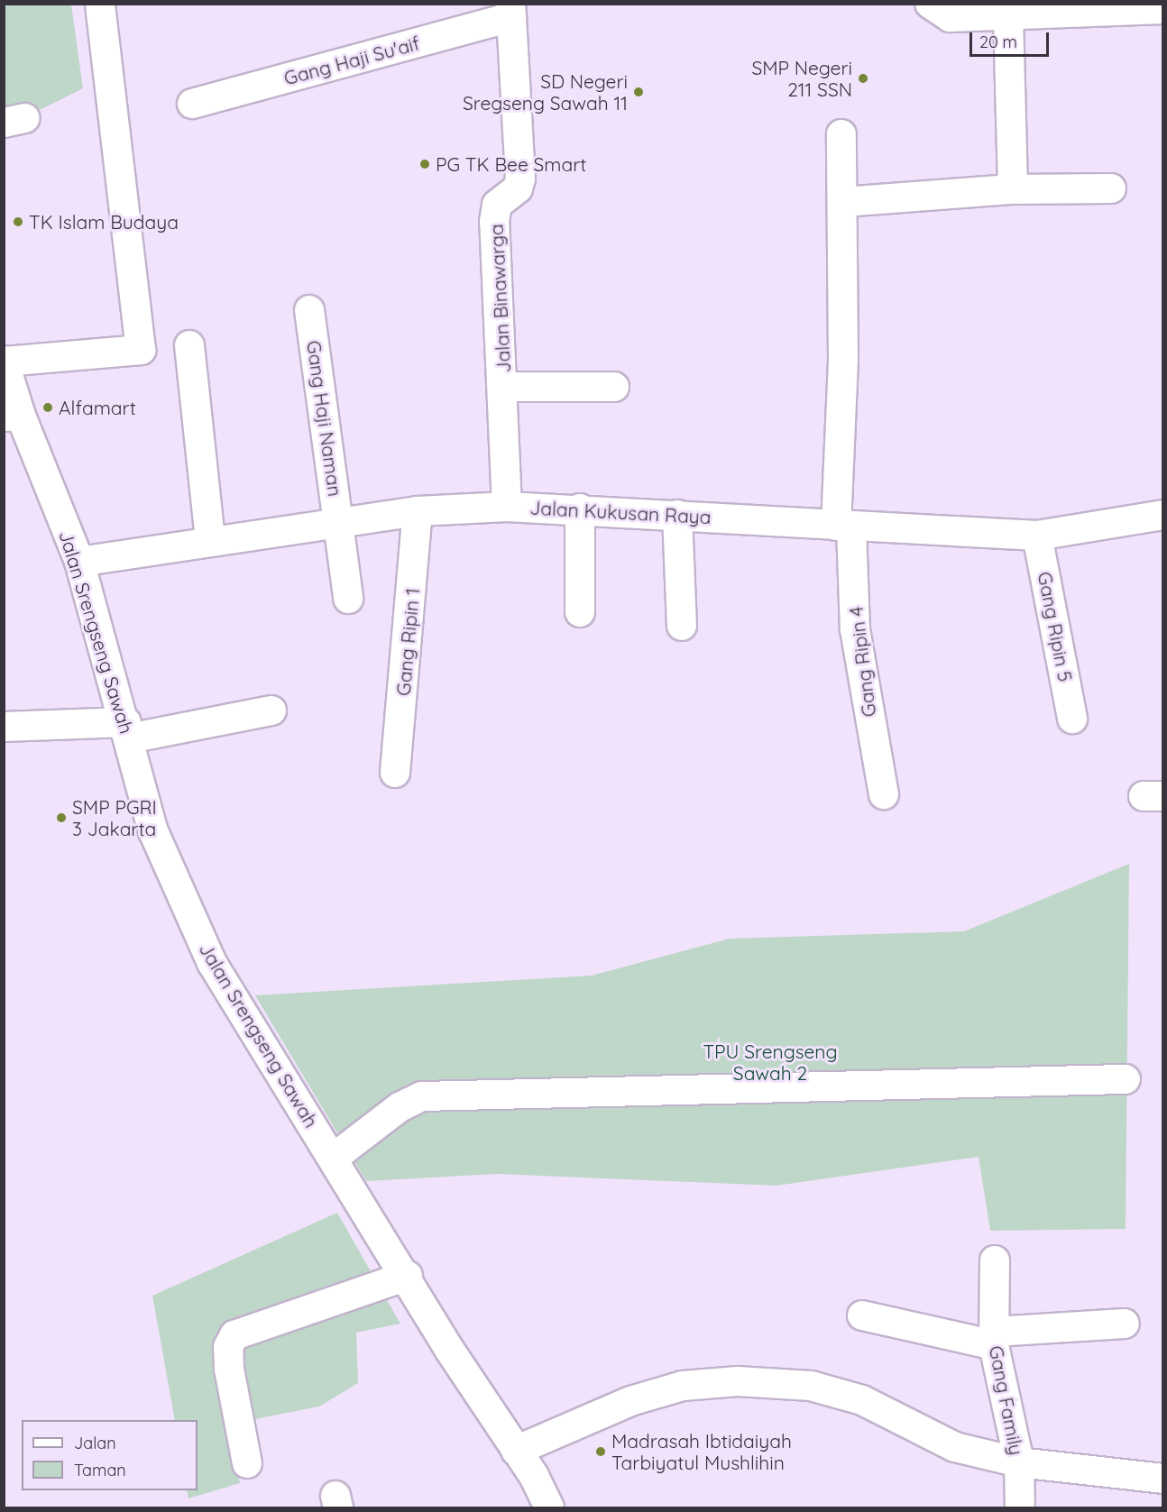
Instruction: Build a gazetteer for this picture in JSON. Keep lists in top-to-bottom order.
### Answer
{
  "streets": {
    "street": [
      "Gang Haji Su'aif",
      "Jalan Binawarga",
      "Gang Haji Naman",
      "Jalan Kukusan Raya",
      "Gang Ripin 5",
      "Jalan Srengseng Sawah",
      "Gang Ripin 1",
      "Gang Ripin 4",
      "Gang Family"
    ]
  },
  "crossings": [
    ["Gang Haji Su'aif", "Jalan Binawarga"],
    ["Jalan Binawarga", "Jalan Kukusan Raya"],
    ["Gang Haji Naman", "Jalan Kukusan Raya"],
    ["Jalan Kukusan Raya", "Gang Ripin 5"],
    ["Jalan Kukusan Raya", "Jalan Srengseng Sawah"],
    ["Jalan Kukusan Raya", "Gang Ripin 1"],
    ["Jalan Kukusan Raya", "Gang Ripin 4"]
  ],
  "parks": ["TPU Srengseng Sawah 2"],
  "places": [
    "SMP Negeri 211 SSN",
    "SD Negeri Sregseng Sawah 11",
    "PG TK Bee Smart",
    "TK Islam Budaya",
    "Alfamart",
    "SMP PGRI 3 Jakarta",
    "Madrasah Ibtidaiyah Tarbiyatul Mushlihin"
  ],
  "legend": ["Jalan", "Taman"],
  "scale_bar": "20 m"
}
